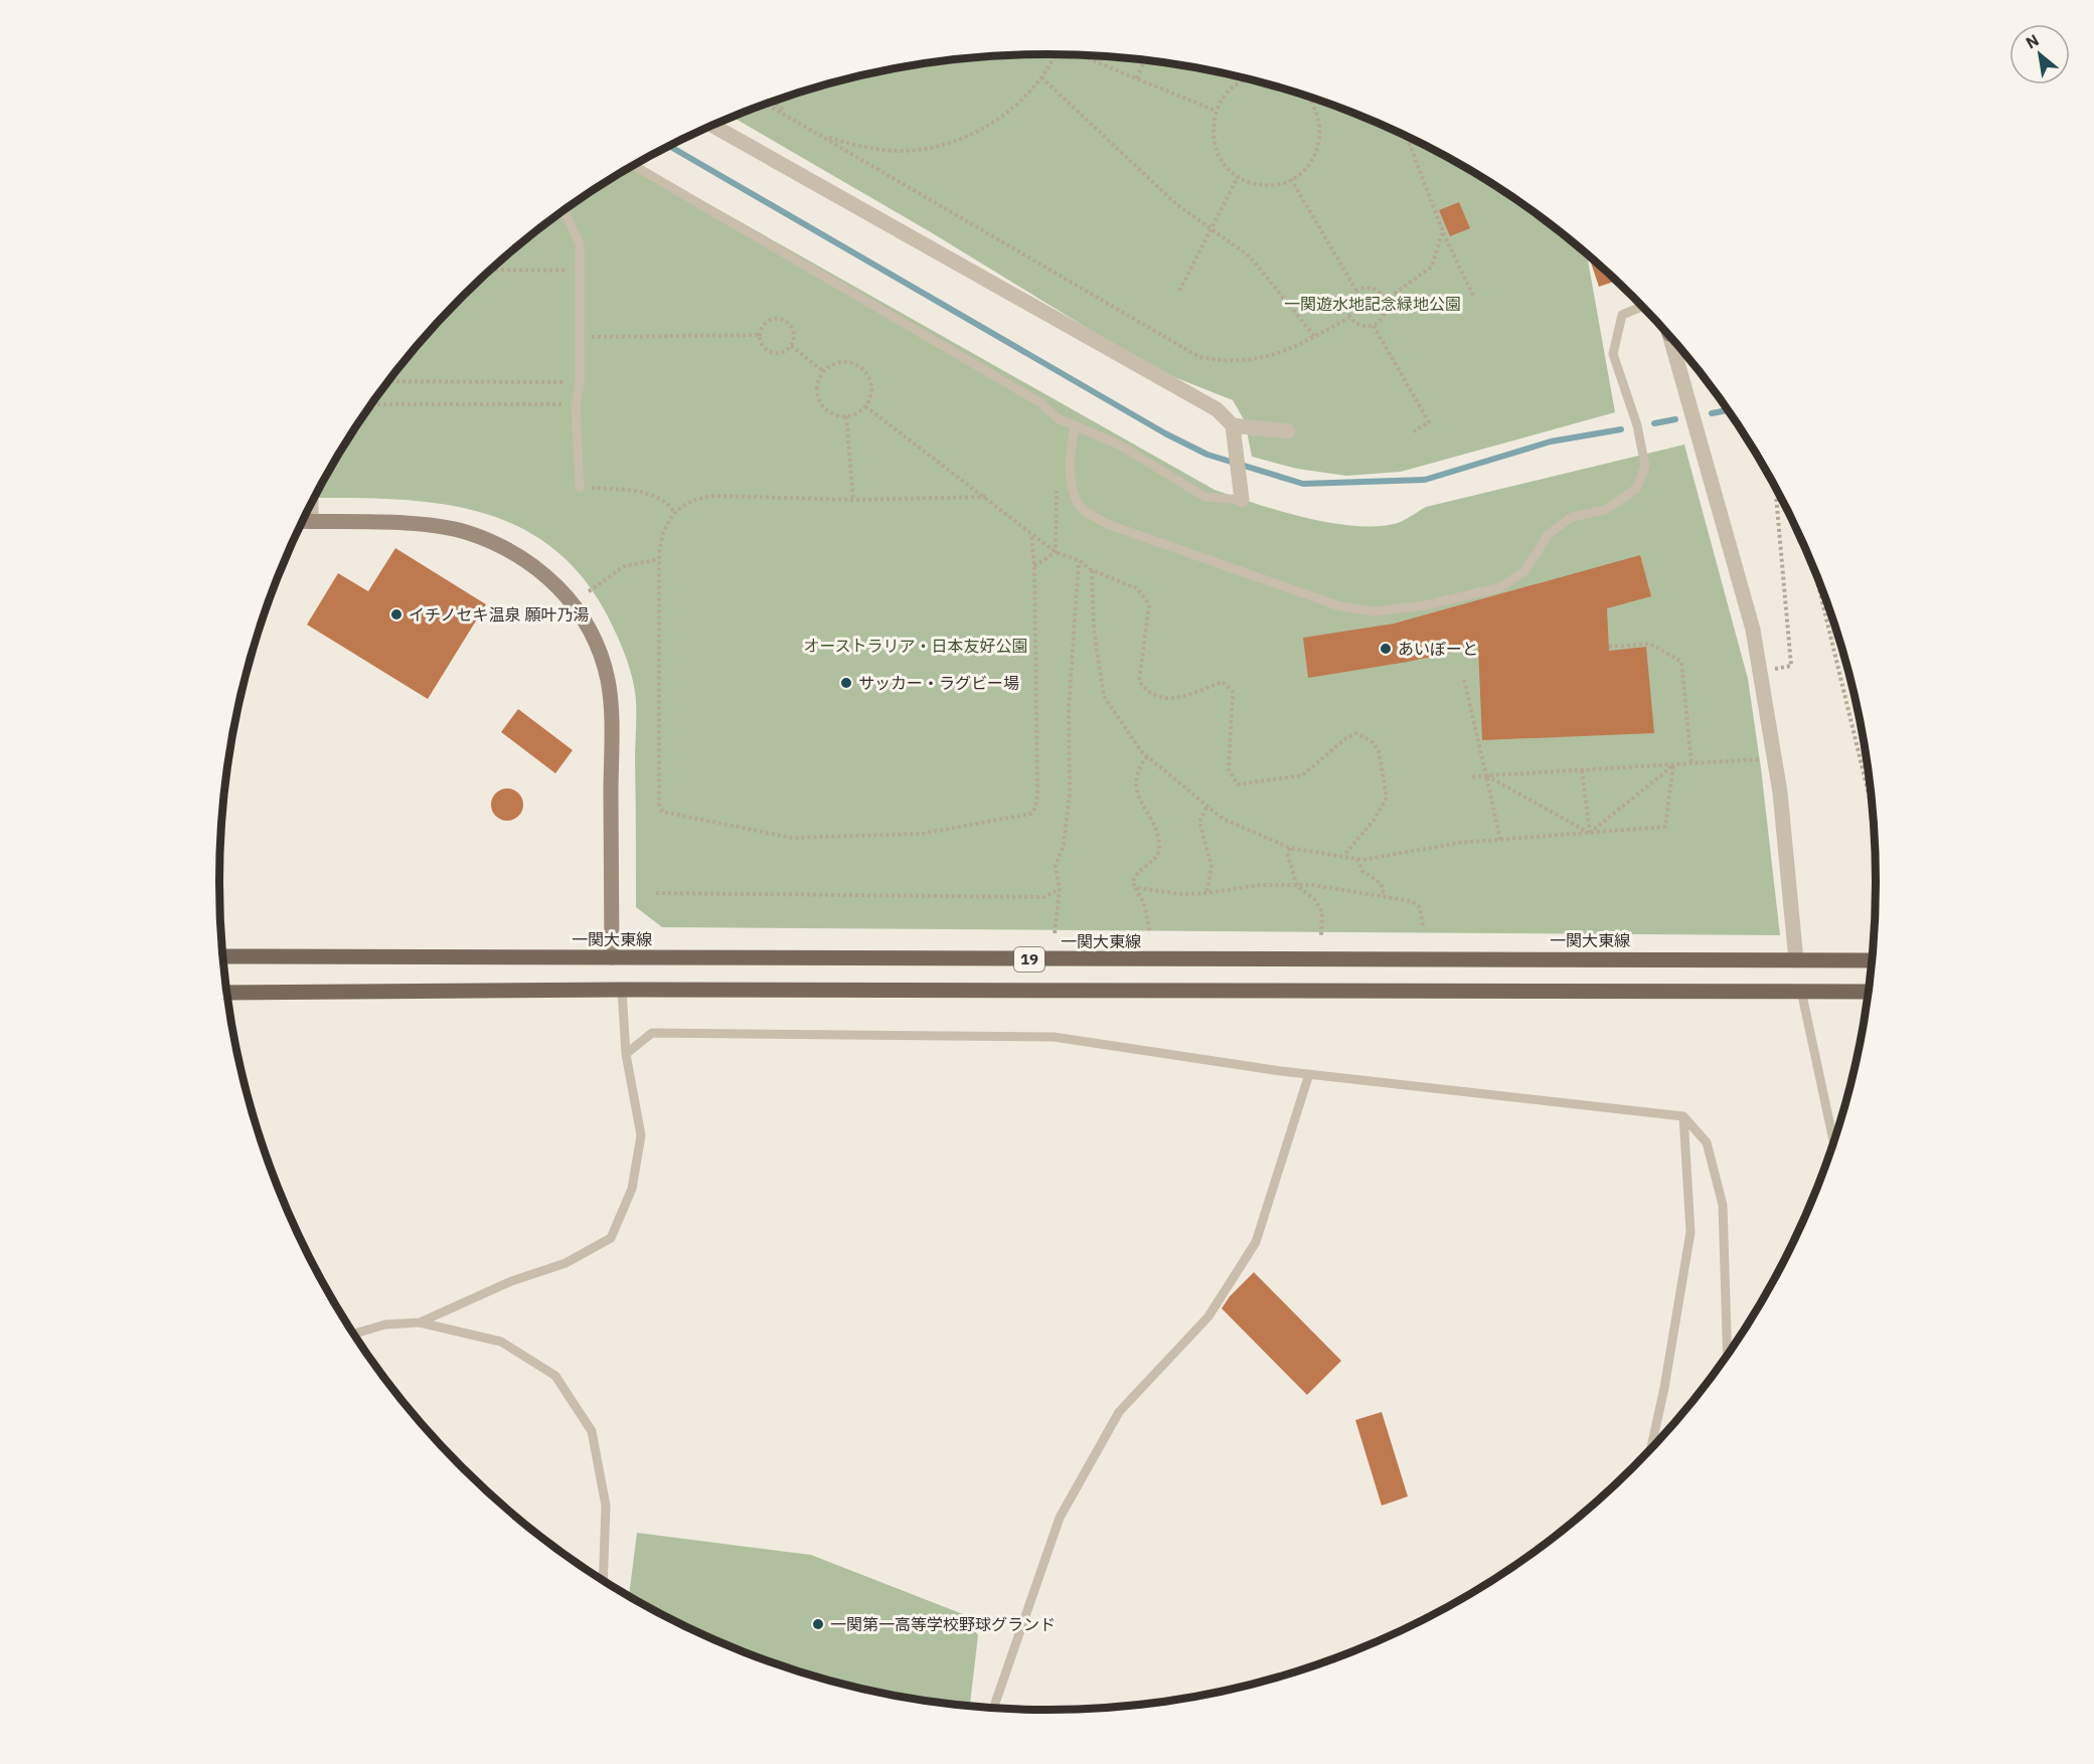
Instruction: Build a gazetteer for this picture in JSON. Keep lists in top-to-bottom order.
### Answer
{
  "streets": {
    "main road": ["一関大東線", "19"]
  },
  "parks": ["一関遊水地記念緑地公園", "オーストラリア・日本友好公園"],
  "places": [
    "イチノセキ温泉 願叶乃湯",
    "あいぽーと",
    "サッカー・ラグビー場",
    "一関第一高等学校野球グランド"
  ],
  "north": "top left"
}
